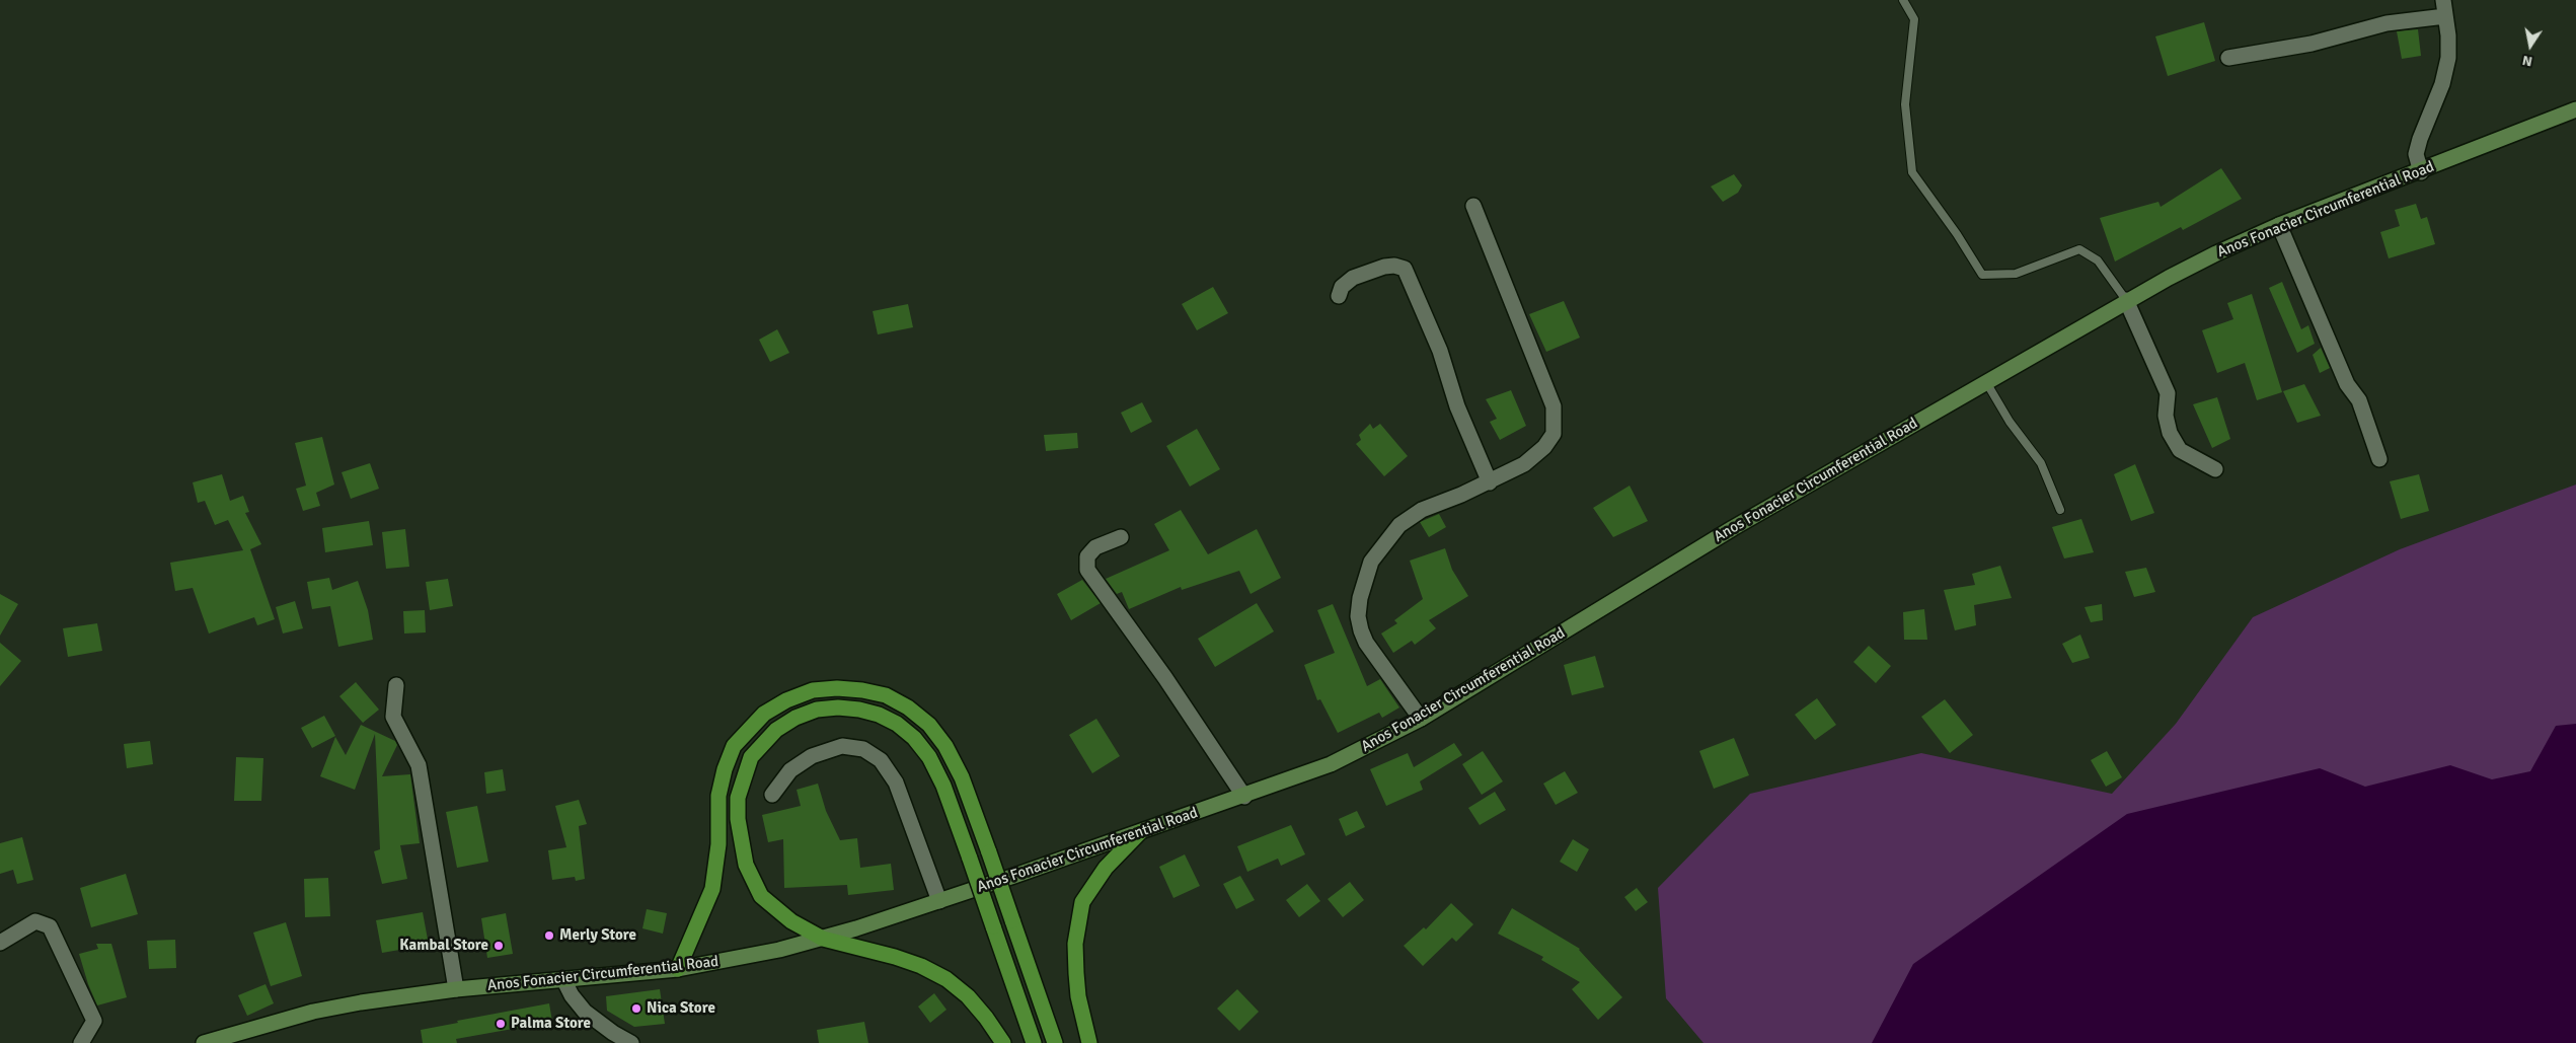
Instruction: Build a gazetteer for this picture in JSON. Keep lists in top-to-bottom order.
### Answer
{
  "streets": {
    "main road": ["Anos Fonacier Circumferential Road"]
  },
  "places": [
    "Merly Store",
    "Kambal Store",
    "Nica Store",
    "Palma Store"
  ],
  "north": "bottom"
}
